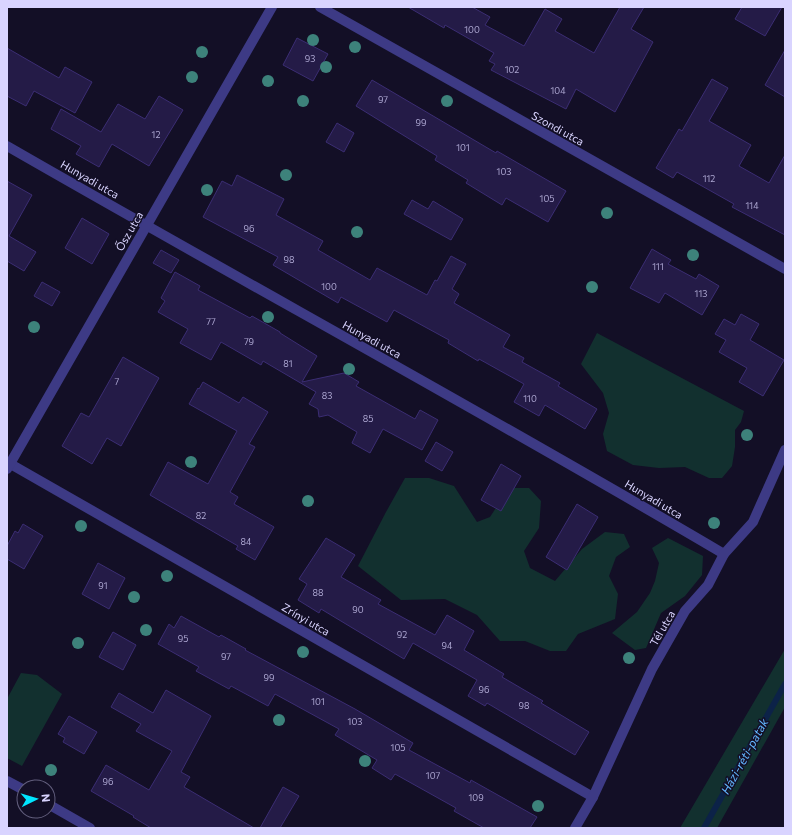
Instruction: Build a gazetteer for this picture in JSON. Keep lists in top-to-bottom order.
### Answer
{
  "streets": {
    "street": [
      "Szondi utca",
      "Hunyadi utca",
      "Ősz utca",
      "Zrínyi utca",
      "Tél utca"
    ]
  },
  "crossings": [
    ["Hunyadi utca", "Ősz utca"],
    ["Hunyadi utca", "Tél utca"],
    ["Ősz utca", "Zrínyi utca"],
    ["Zrínyi utca", "Tél utca"]
  ],
  "water": ["Házi-réti-patak"],
  "house_numbers": [
    "100",
    "93",
    "102",
    "104",
    "97",
    "99",
    "12",
    "101",
    "103",
    "112",
    "105",
    "114",
    "96",
    "98",
    "111",
    "100",
    "113",
    "77",
    "79",
    "81",
    "7",
    "83",
    "110",
    "85",
    "82",
    "84",
    "91",
    "88",
    "90",
    "92",
    "95",
    "94",
    "97",
    "99",
    "96",
    "101",
    "98",
    "103",
    "105",
    "107",
    "96",
    "109"
  ],
  "north": "right"
}
